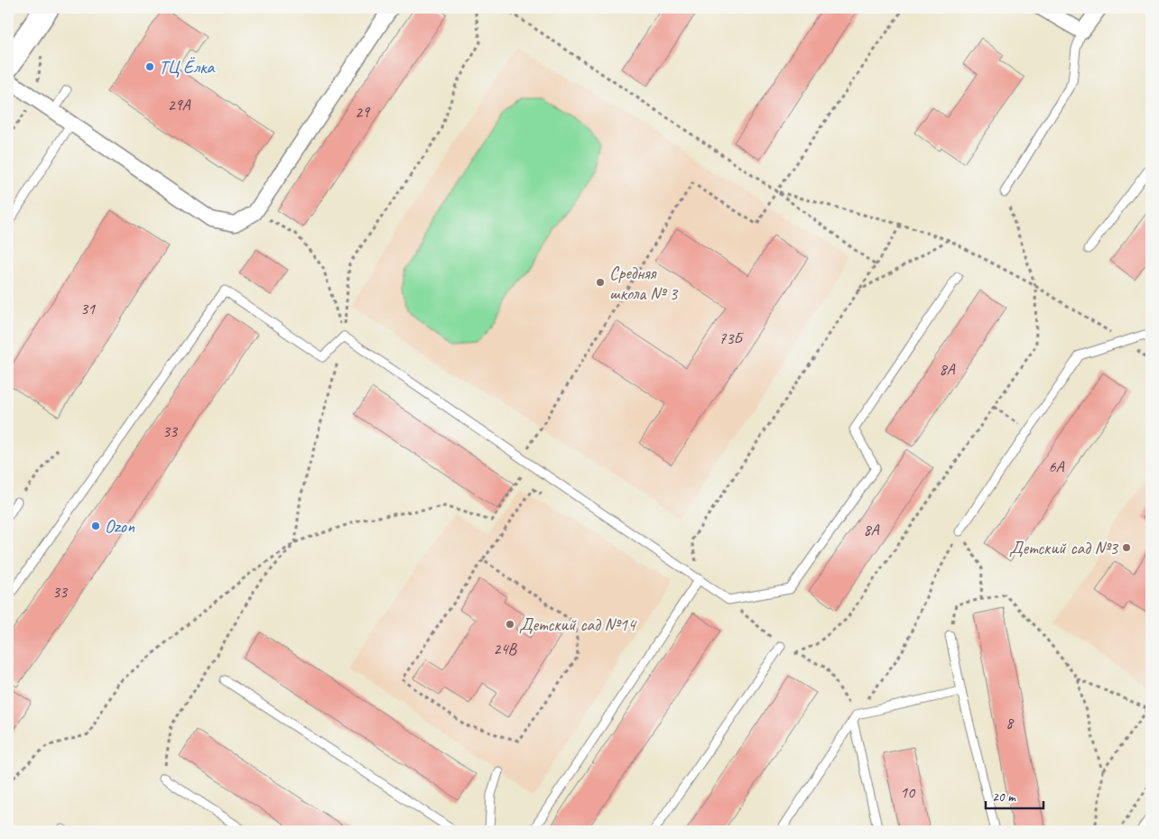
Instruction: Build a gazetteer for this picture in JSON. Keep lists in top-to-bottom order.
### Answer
{
  "places": [
    "ТЦ Ёлка",
    "Средняя школа № 3",
    "Ozon",
    "Детский сад №3",
    "Детский сад №14"
  ],
  "house_numbers": [
    "29А",
    "29",
    "31",
    "73Б",
    "8А",
    "33",
    "6А",
    "8А",
    "33",
    "24В",
    "8",
    "10"
  ],
  "scale_bar": "20 m"
}
